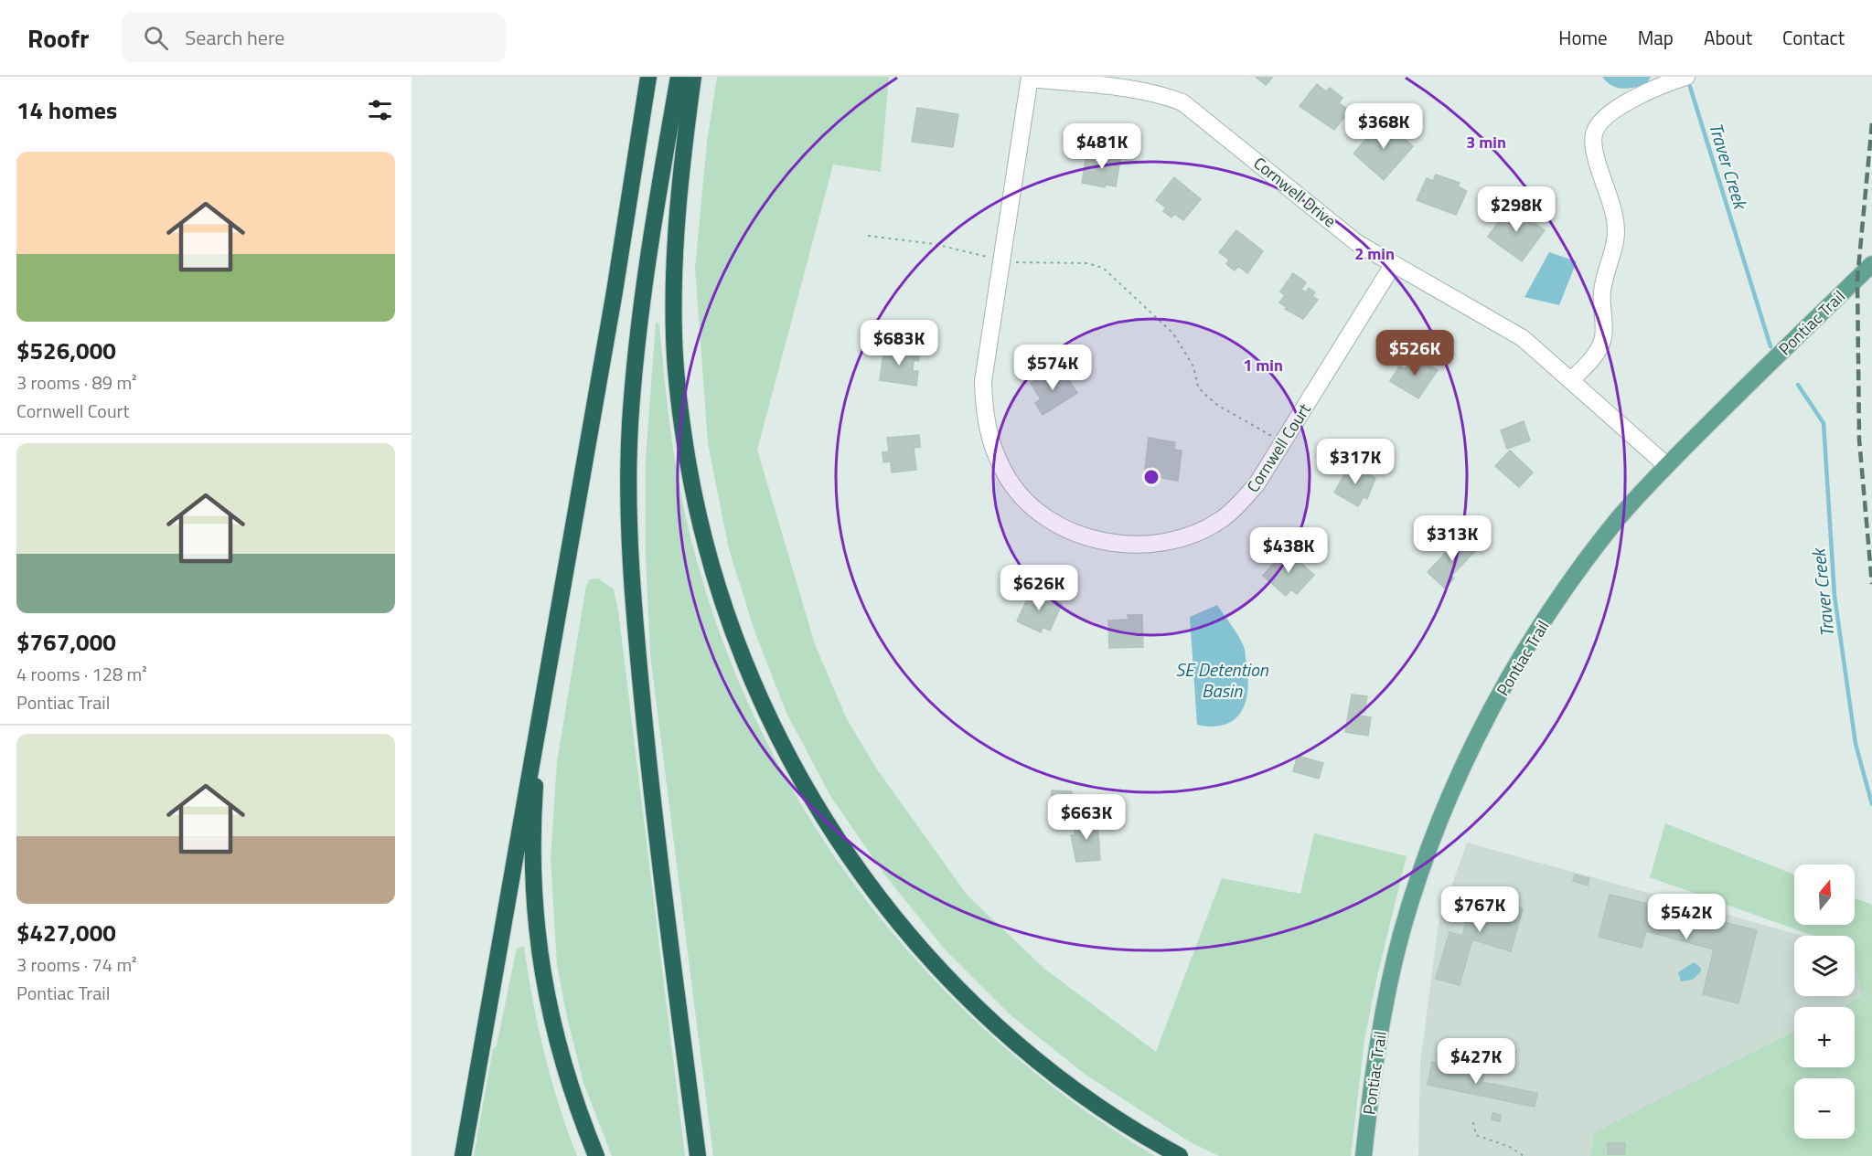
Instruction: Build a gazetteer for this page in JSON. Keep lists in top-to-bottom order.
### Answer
{
  "streets": {
    "main road": ["Pontiac Trail"],
    "street": ["Cornwell Drive", "Cornwell Court"]
  },
  "crossings": [
    ["Cornwell Drive", "Pontiac Trail"],
    ["Cornwell Drive", "Cornwell Court"]
  ],
  "water": ["Traver Creek", "SE Detention Basin"],
  "north": "top",
  "page": {
    "header": "Roofr",
    "search": "Search here",
    "nav": [
      "Home",
      "Map",
      "About",
      "Contact"
    ],
    "heading": "14 homes",
    "price": [
      "$368K",
      "$481K",
      "$298K",
      "$683K",
      "$526K",
      "$574K",
      "$317K",
      "$313K",
      "$438K",
      "$626K",
      "$663K",
      "$767K",
      "$542K",
      "$427K"
    ],
    "list": [
      {
        "name": "$526,000",
        "note": "3 rooms · 89 m² · Cornwell Court"
      },
      {
        "name": "$767,000",
        "note": "4 rooms · 128 m² · Pontiac Trail"
      },
      {
        "name": "$427,000",
        "note": "3 rooms · 74 m² · Pontiac Trail"
      }
    ],
    "map_buttons": ["+", "−"]
  },
  "rings": ["3 min", "2 min", "1 min"]
}
